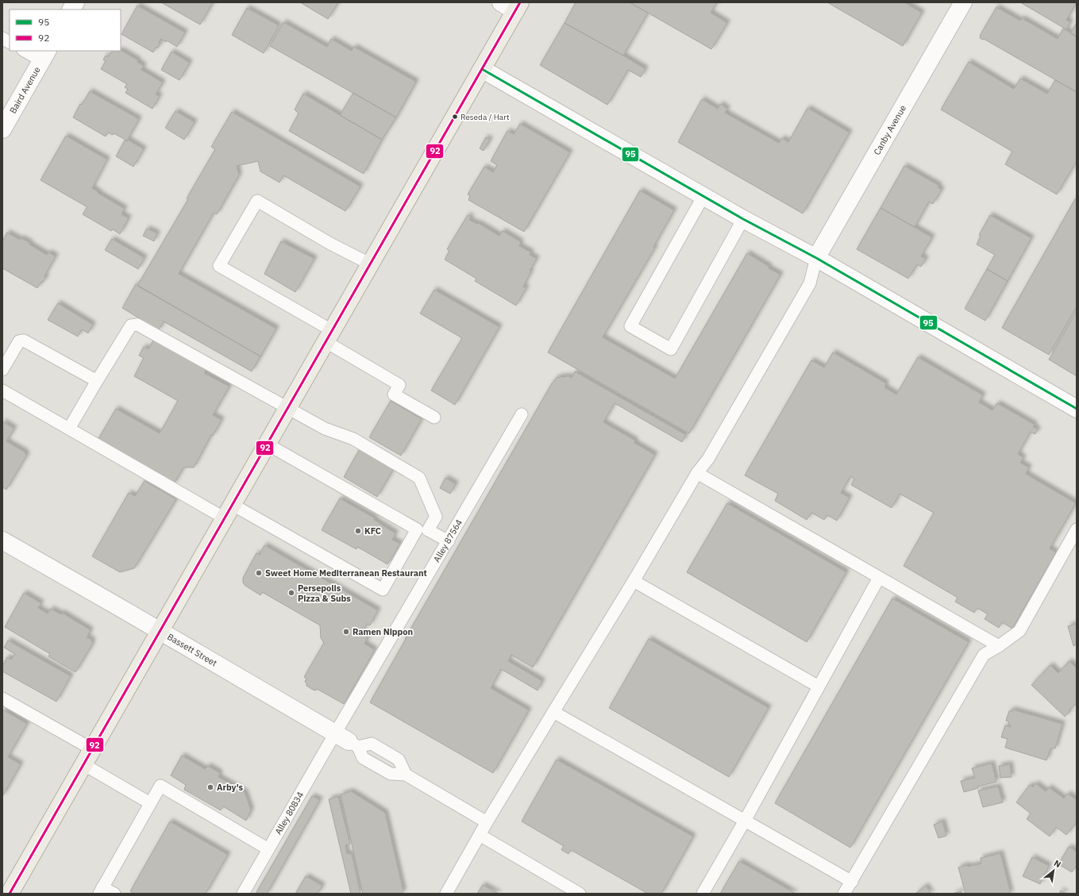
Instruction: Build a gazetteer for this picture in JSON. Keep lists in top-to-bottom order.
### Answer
{
  "streets": {
    "street": ["Baird Avenue", "Canby Avenue", "Bassett Street"],
    "lane": ["Alley 87564", "Alley 80834"]
  },
  "crossings": [
    ["Alley 87564", "Bassett Street"],
    ["Alley 87564", "Alley 80834"],
    ["Bassett Street", "Alley 80834"]
  ],
  "places": [
    "Reseda / Hart",
    "KFC",
    "Sweet Home Mediterranean Restaurant",
    "Persepolis Pizza & Subs",
    "Ramen Nippon",
    "Arby's"
  ],
  "lines": ["transit line 92", "transit line 95"],
  "legend": ["95", "92"],
  "north": "top right"
}
